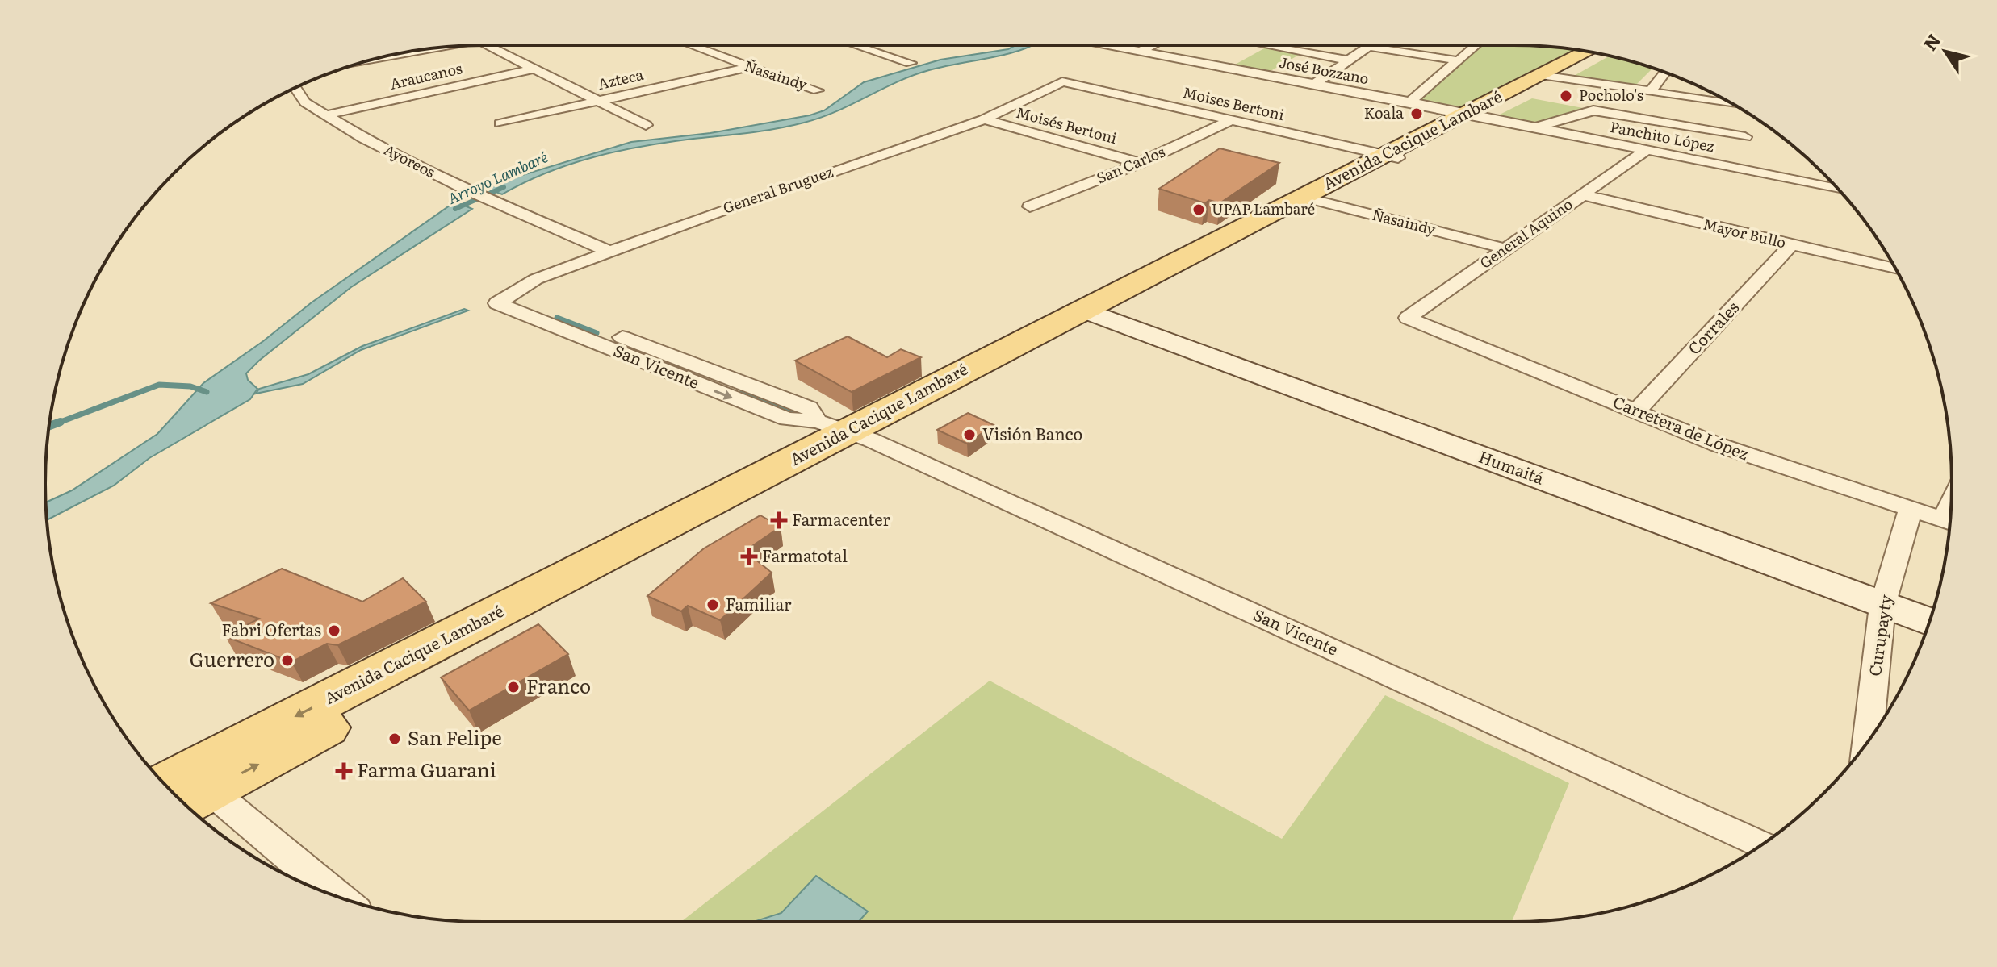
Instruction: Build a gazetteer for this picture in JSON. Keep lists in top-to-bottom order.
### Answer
{
  "streets": {
    "main road": ["Avenida Cacique Lambaré"],
    "street": [
      "José Bozzano",
      "Ñasaindy",
      "Araucanos",
      "Azteca",
      "Moises Bertoni",
      "Moisés Bertoni",
      "Panchito López",
      "Ayoreos",
      "San Carlos",
      "General Bruguez",
      "General Aquino",
      "Mayor Bullo",
      "Corrales",
      "San Vicente",
      "Carretera de López",
      "Humaitá",
      "Curupayty"
    ]
  },
  "crossings": [
    ["José Bozzano", "Panchito López"],
    ["José Bozzano", "Avenida Cacique Lambaré"],
    ["Ñasaindy", "Azteca"],
    ["Ñasaindy", "Avenida Cacique Lambaré"],
    ["Ñasaindy", "General Aquino"],
    ["Araucanos", "Ayoreos"],
    ["Moises Bertoni", "Avenida Cacique Lambaré"],
    ["Moises Bertoni", "San Carlos"],
    ["Moises Bertoni", "General Bruguez"],
    ["Moisés Bertoni", "San Carlos"],
    ["Moisés Bertoni", "General Bruguez"],
    ["Panchito López", "Avenida Cacique Lambaré"],
    ["Panchito López", "General Aquino"],
    ["Avenida Cacique Lambaré", "San Vicente"],
    ["Avenida Cacique Lambaré", "Humaitá"],
    ["Ayoreos", "General Bruguez"],
    ["General Bruguez", "San Vicente"],
    ["General Aquino", "Mayor Bullo"],
    ["General Aquino", "Carretera de López"],
    ["Mayor Bullo", "Corrales"],
    ["Corrales", "Carretera de López"],
    ["Carretera de López", "Curupayty"],
    ["Humaitá", "Curupayty"]
  ],
  "water": ["Arroyo Lambaré"],
  "places": {
    "other": [
      "Pocholo's",
      "Koala",
      "UPAP Lambaré",
      "Visión Banco",
      "Familiar",
      "Fabri Ofertas",
      "Guerrero",
      "Franco",
      "San Felipe"
    ],
    "health": ["Farmacenter", "Farmatotal", "Farma Guarani"]
  },
  "north": "top left"
}
